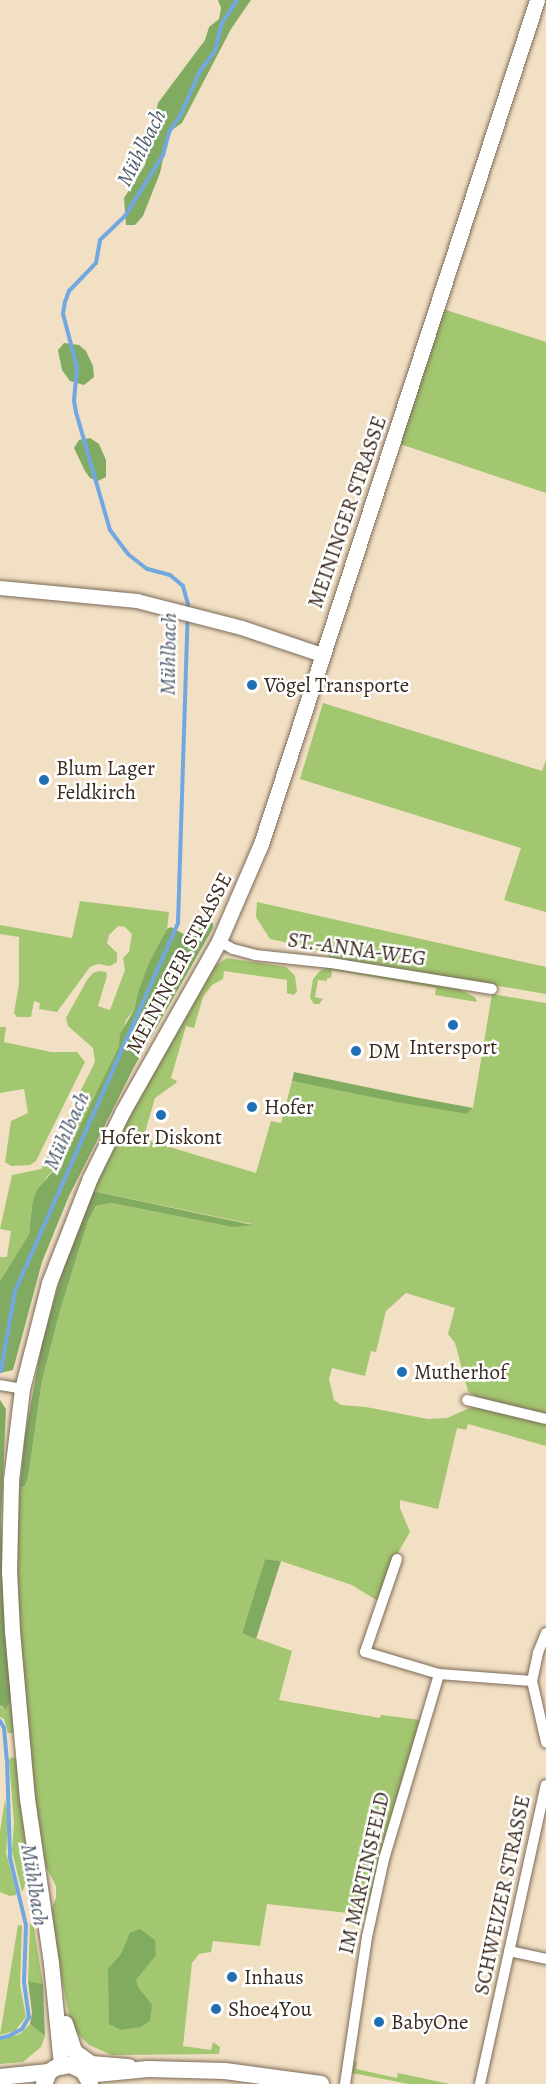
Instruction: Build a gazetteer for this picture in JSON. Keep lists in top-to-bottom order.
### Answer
{
  "streets": {
    "main road": ["MEININGER STRASSE"],
    "street": ["ST.-ANNA-WEG", "IM MARTINSFELD", "SCHWEIZER STRASSE"]
  },
  "crossings": [
    ["MEININGER STRASSE", "ST.-ANNA-WEG"]
  ],
  "water": ["Mühlbach"],
  "places": [
    "Vögel Transporte",
    "Blum Lager Feldkirch",
    "Intersport",
    "DM",
    "Hofer",
    "Hofer Diskont",
    "Mutherhof",
    "Inhaus",
    "Shoe4You",
    "BabyOne"
  ]
}
